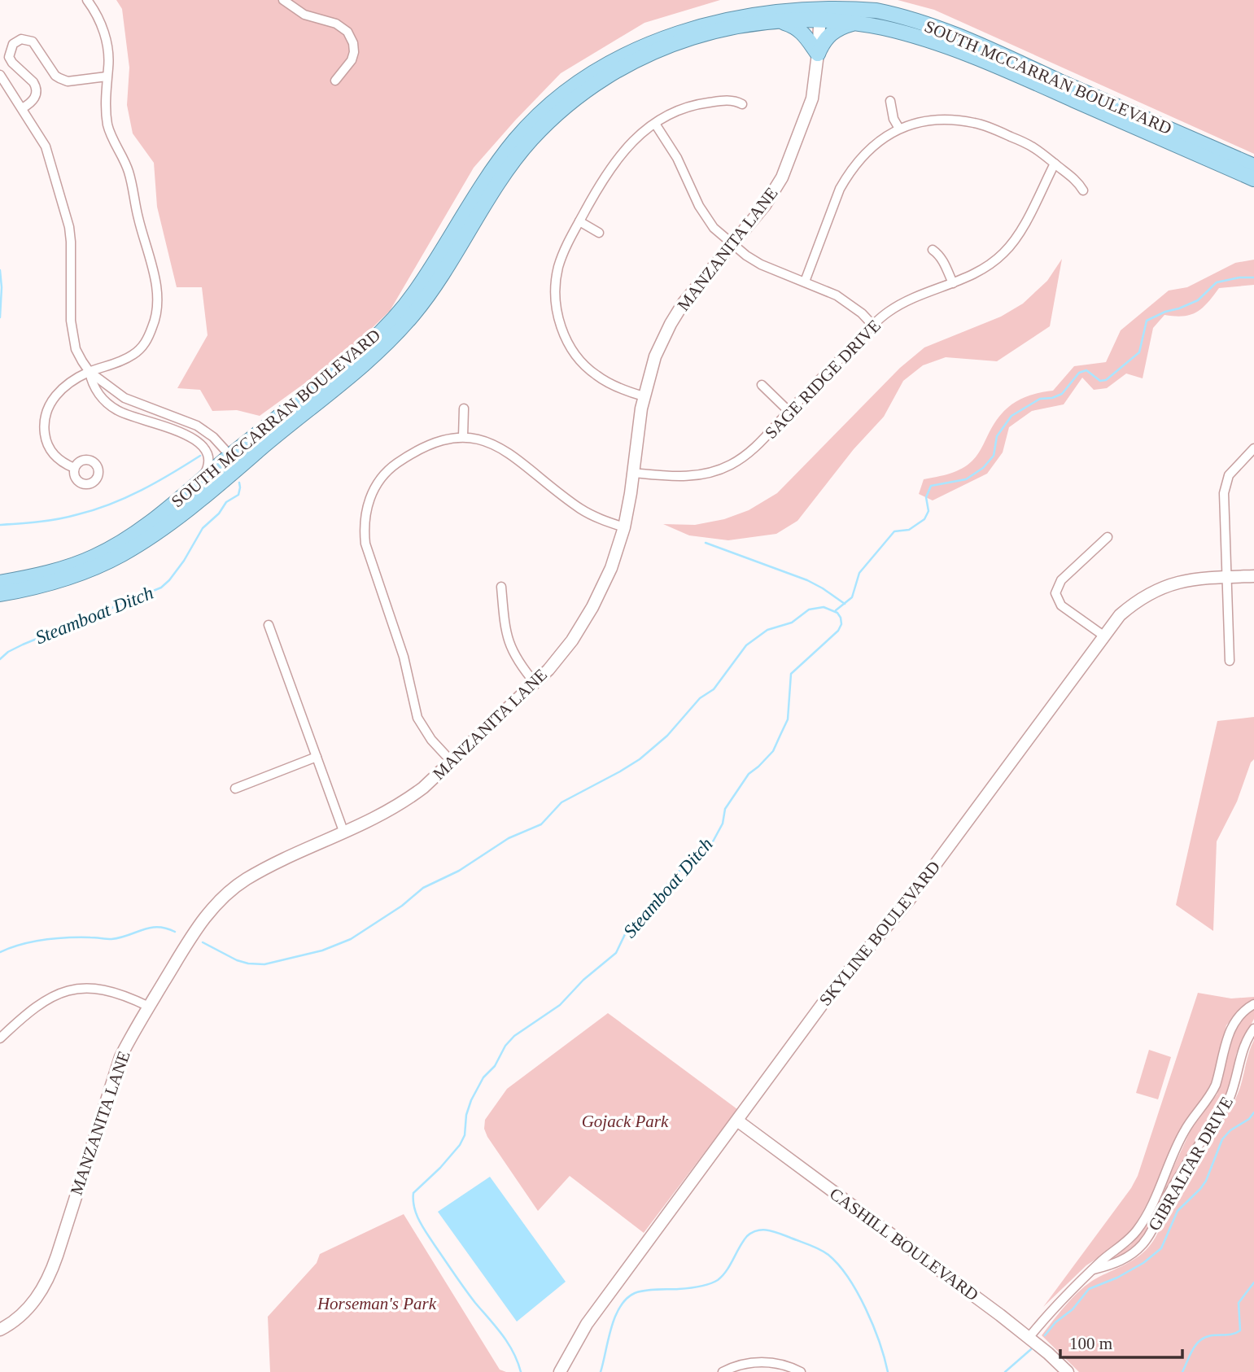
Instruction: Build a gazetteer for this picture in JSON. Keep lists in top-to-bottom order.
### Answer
{
  "streets": {
    "main road": ["SOUTH MCCARRAN BOULEVARD"],
    "street": [
      "MANZANITA LANE",
      "SAGE RIDGE DRIVE",
      "SKYLINE BOULEVARD",
      "GIBRALTAR DRIVE",
      "CASHILL BOULEVARD"
    ]
  },
  "crossings": [
    ["SOUTH MCCARRAN BOULEVARD", "MANZANITA LANE"],
    ["MANZANITA LANE", "SAGE RIDGE DRIVE"],
    ["SKYLINE BOULEVARD", "CASHILL BOULEVARD"],
    ["GIBRALTAR DRIVE", "CASHILL BOULEVARD"]
  ],
  "water": ["Steamboat Ditch"],
  "parks": ["Gojack Park", "Horseman's Park"],
  "scale_bar": "100 m"
}
